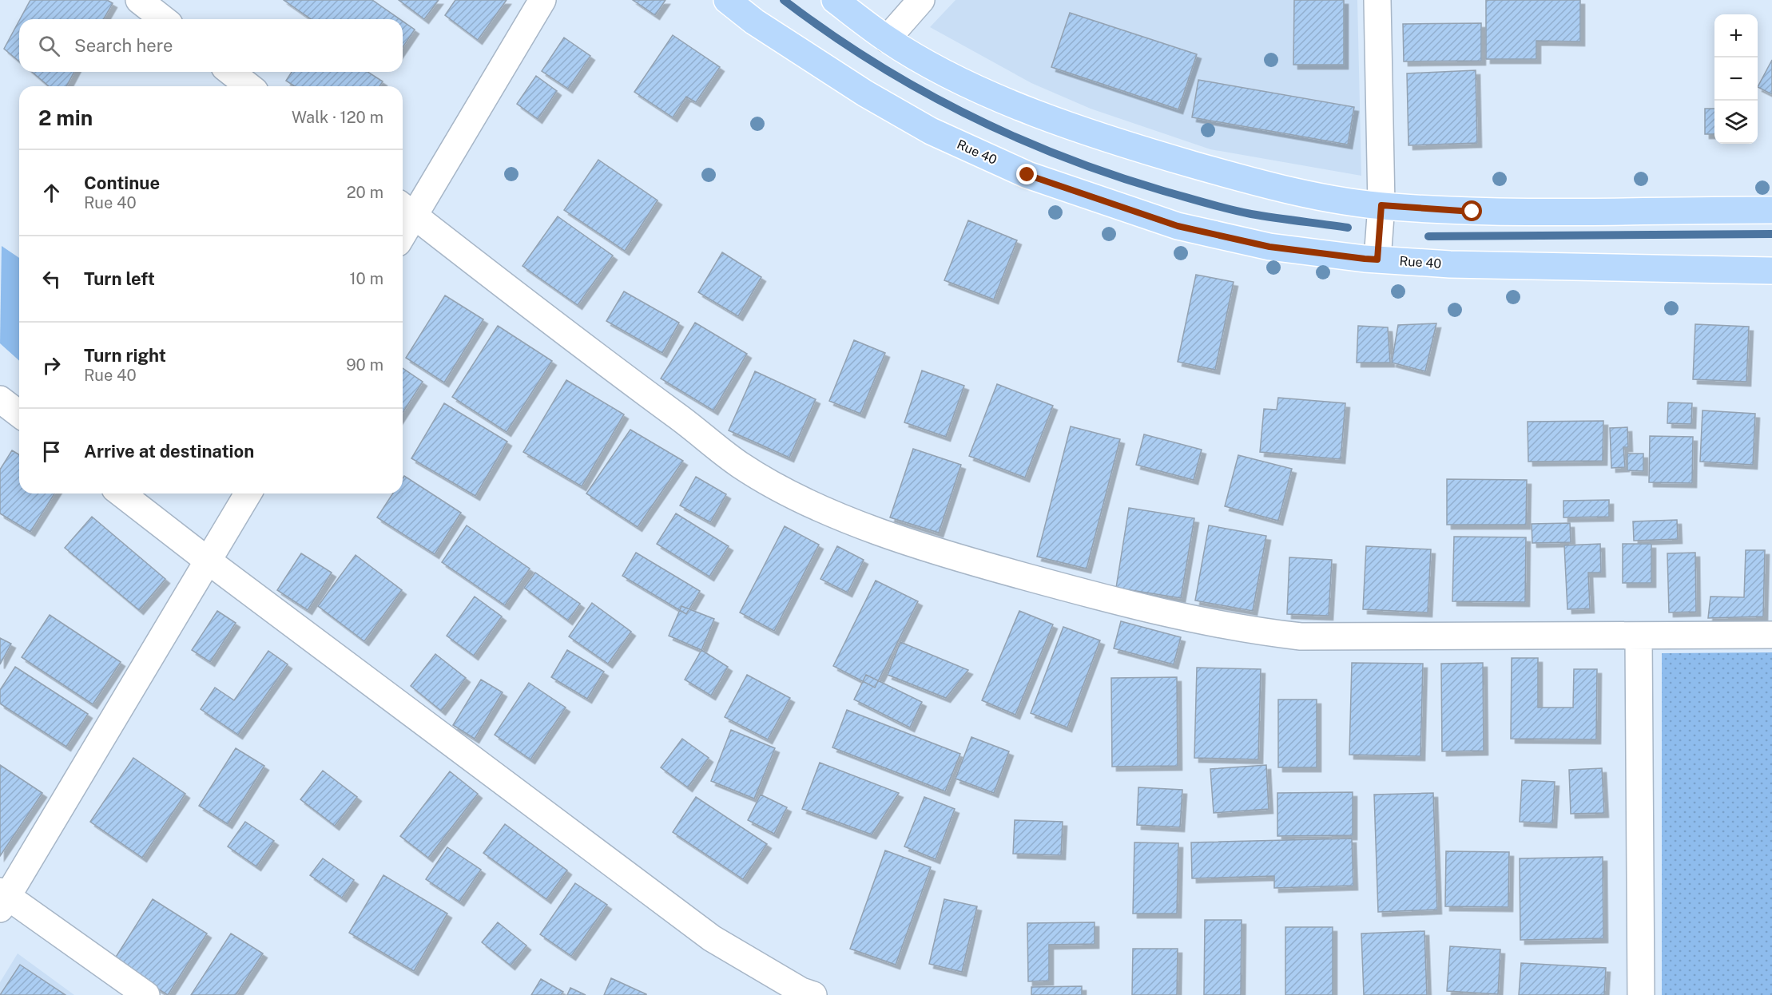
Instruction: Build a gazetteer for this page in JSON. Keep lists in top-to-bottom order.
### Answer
{
  "streets": {
    "main road": ["Rue 40"]
  },
  "page": {
    "map_buttons": ["+", "−"],
    "search": "Search here",
    "heading": ["2 min", "Walk · 120 m"],
    "list": [
      ["Continue", "Rue 40", "20 m"],
      ["Turn left", "10 m"],
      ["Turn right", "Rue 40", "90 m"],
      "Arrive at destination"
    ]
  }
}
